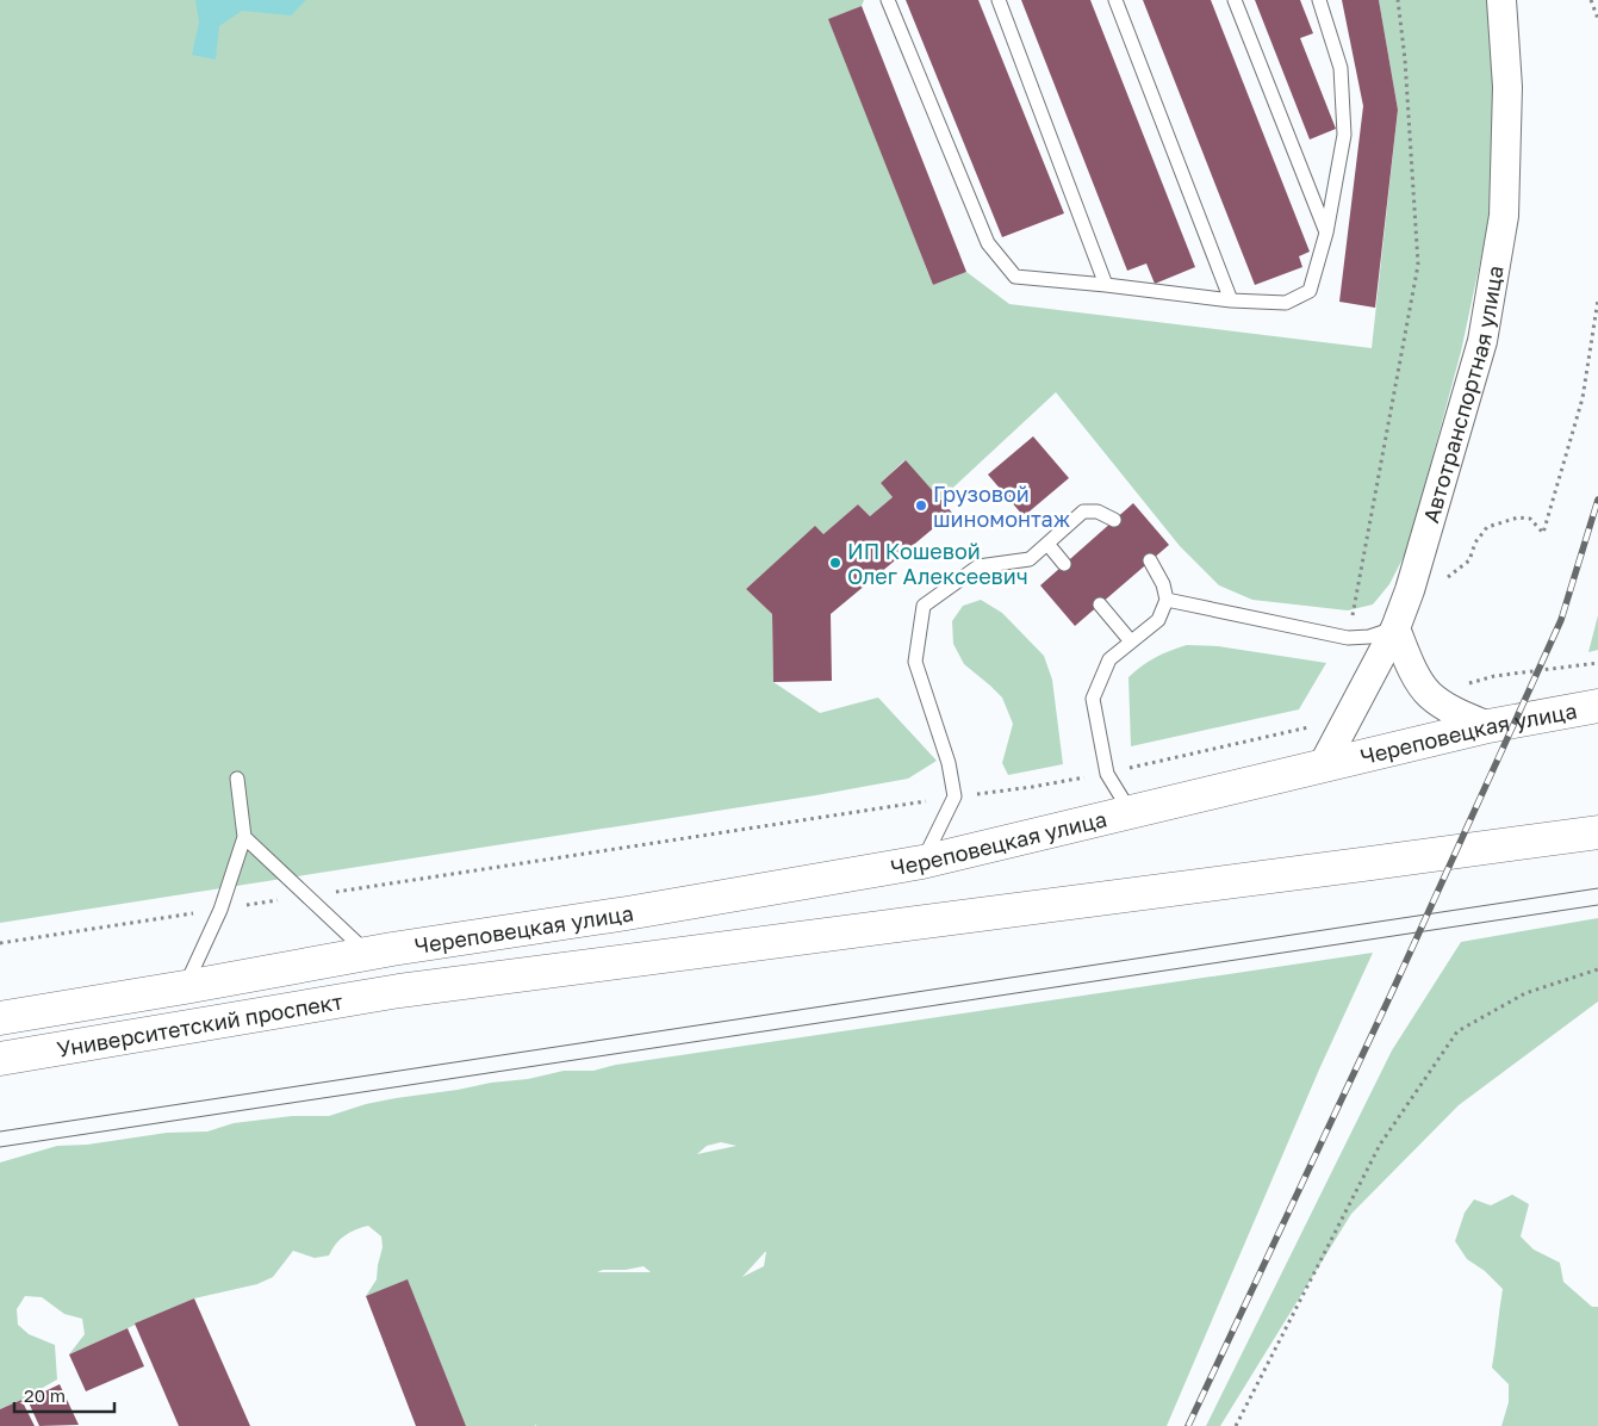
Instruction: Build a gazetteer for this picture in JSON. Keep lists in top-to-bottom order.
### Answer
{
  "streets": {
    "highway": ["Череповецкая улица", "Университетский проспект"],
    "street": ["Автотранспортная улица"]
  },
  "crossings": [
    ["Автотранспортная улица", "Череповецкая улица"],
    ["Череповецкая улица", "Университетский проспект"]
  ],
  "places": ["Грузовой шиномонтаж", "ИП Кошевой Олег Алексеевич"],
  "scale_bar": "20 m"
}
